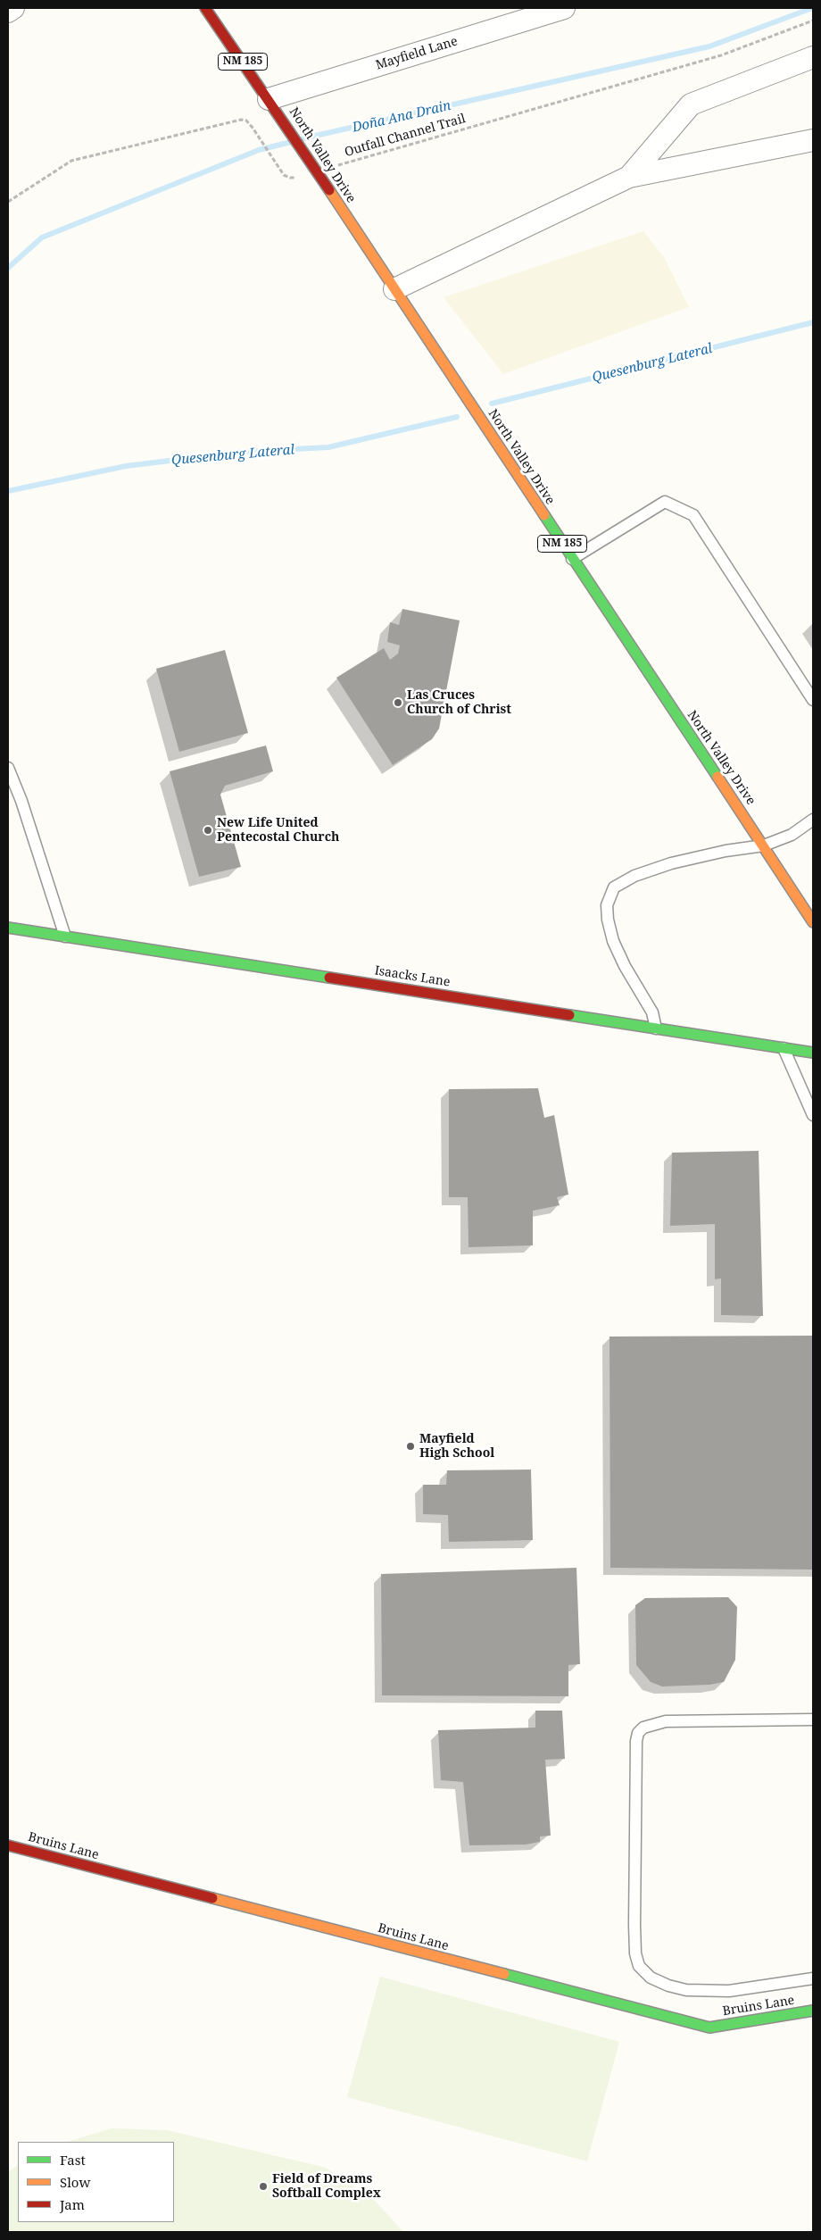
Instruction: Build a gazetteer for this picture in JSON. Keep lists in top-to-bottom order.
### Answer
{
  "streets": {
    "street": [
      "Mayfield Lane",
      "NM 185",
      "North Valley Drive",
      "Isaacks Lane",
      "Bruins Lane"
    ],
    "path": ["Outfall Channel Trail"]
  },
  "crossings": [
    ["Mayfield Lane", "North Valley Drive"],
    ["Outfall Channel Trail", "North Valley Drive"]
  ],
  "water": ["Doña Ana Drain", "Quesenburg Lateral"],
  "places": [
    "Las Cruces Church of Christ",
    "New Life United Pentecostal Church",
    "Mayfield High School",
    "Field of Dreams Softball Complex"
  ],
  "legend": ["Fast", "Slow", "Jam"]
}
